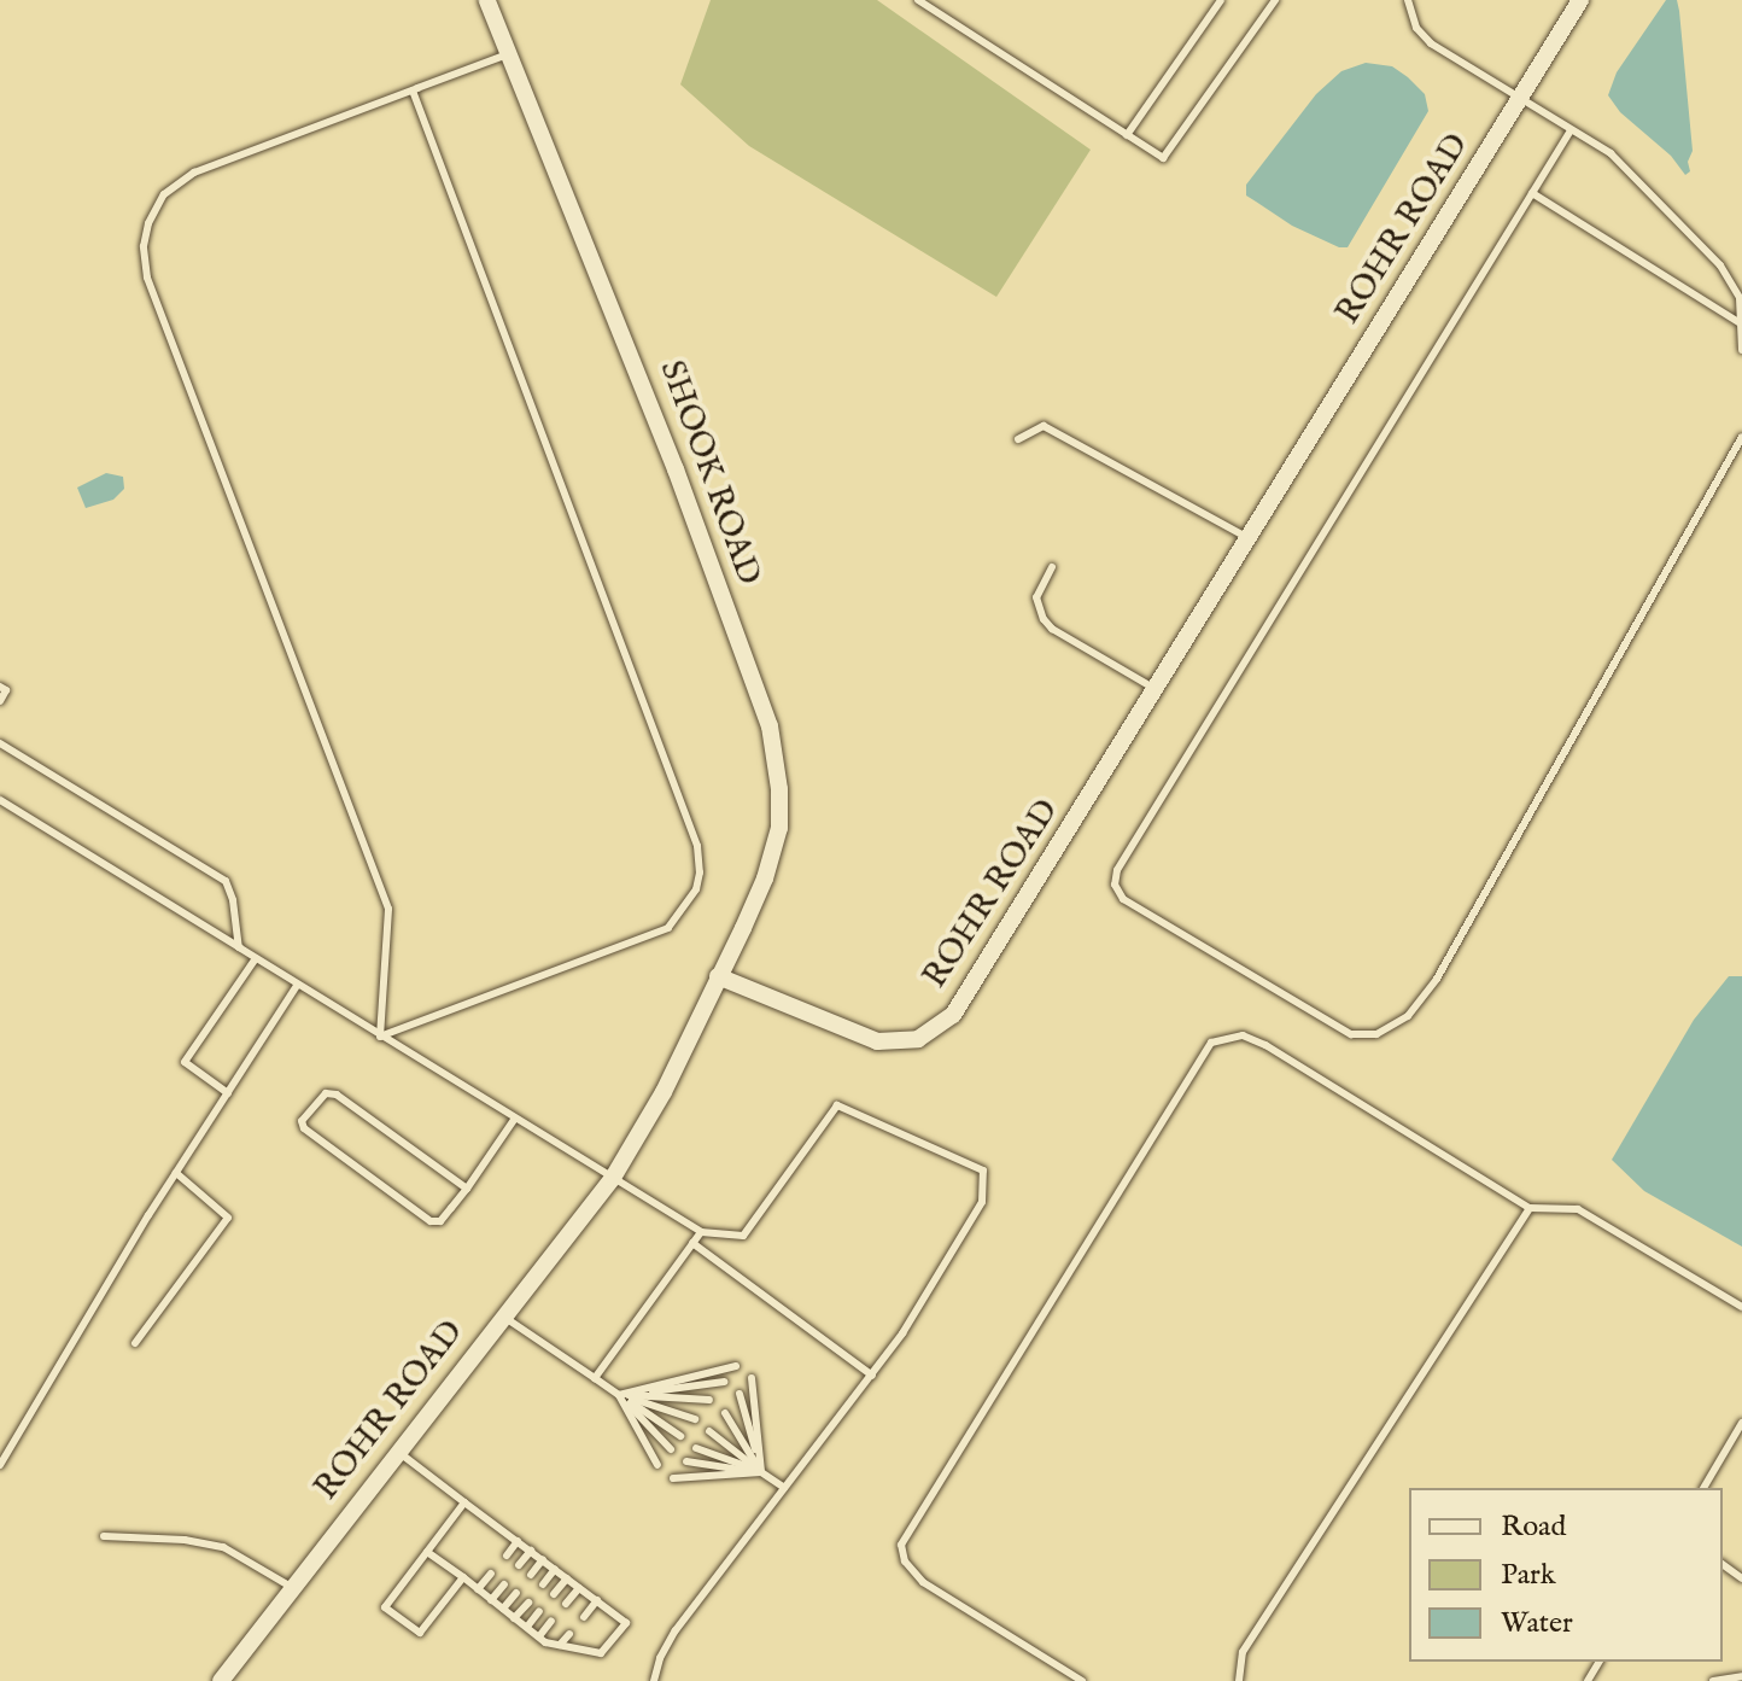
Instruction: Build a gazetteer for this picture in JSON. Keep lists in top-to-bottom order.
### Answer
{
  "streets": {
    "street": ["ROHR ROAD", "SHOOK ROAD"]
  },
  "crossings": [
    ["ROHR ROAD", "SHOOK ROAD"]
  ],
  "legend": ["Road", "Park", "Water"]
}
